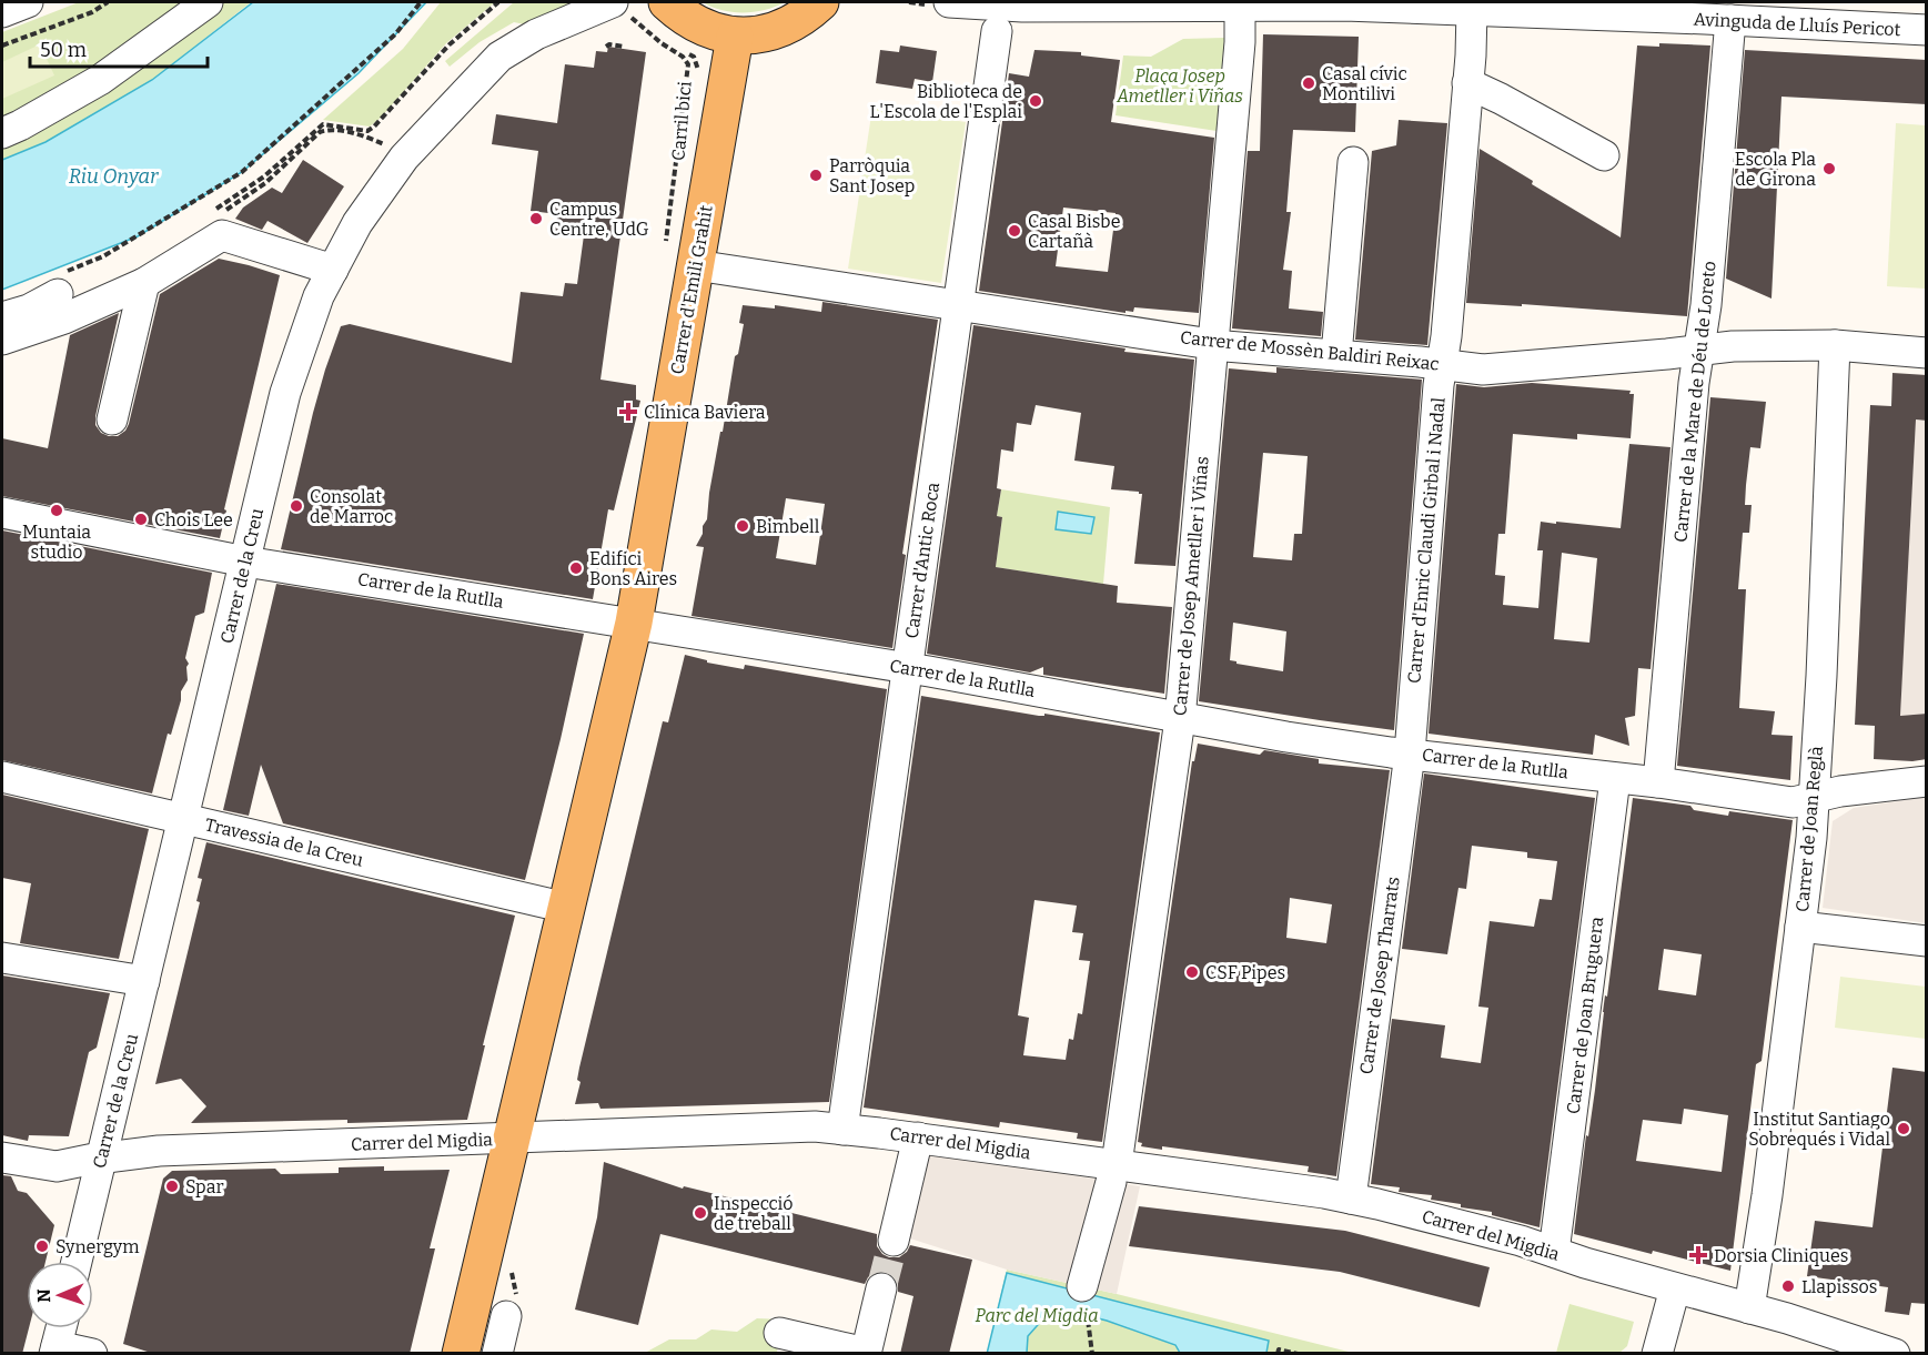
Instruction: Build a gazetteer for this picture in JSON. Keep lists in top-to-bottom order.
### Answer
{
  "streets": {
    "main road": ["Carrer d'Emili Grahit"],
    "street": [
      "Avinguda de Lluís Pericot",
      "Carrer de Mossèn Baldiri Reixac",
      "Carrer de la Mare de Déu de Loreto",
      "Carrer d'Enric Claudi Girbal i Nadal",
      "Carrer d'Antic Roca",
      "Carrer de la Creu",
      "Carrer de Josep Ametller i Viñas",
      "Carrer de la Rutlla",
      "Carrer de Joan Reglà",
      "Travessia de la Creu",
      "Carrer de Josep Tharrats",
      "Carrer de Joan Bruguera",
      "Carrer del Migdia"
    ],
    "path": ["Carril bici"]
  },
  "crossings": [
    ["Avinguda de Lluís Pericot", "Carrer de la Mare de Déu de Loreto"],
    ["Avinguda de Lluís Pericot", "Carrer d'Enric Claudi Girbal i Nadal"],
    ["Avinguda de Lluís Pericot", "Carrer de Josep Ametller i Viñas"],
    ["Carrer d'Emili Grahit", "Carrer de Mossèn Baldiri Reixac"],
    ["Carrer d'Emili Grahit", "Carrer de la Rutlla"],
    ["Carrer d'Emili Grahit", "Travessia de la Creu"],
    ["Carrer d'Emili Grahit", "Carrer del Migdia"],
    ["Carrer de Mossèn Baldiri Reixac", "Carrer de la Mare de Déu de Loreto"],
    ["Carrer de Mossèn Baldiri Reixac", "Carrer d'Enric Claudi Girbal i Nadal"],
    ["Carrer de Mossèn Baldiri Reixac", "Carrer d'Antic Roca"],
    ["Carrer de Mossèn Baldiri Reixac", "Carrer de Josep Ametller i Viñas"],
    ["Carrer de Mossèn Baldiri Reixac", "Carrer de Joan Reglà"],
    ["Carrer de la Mare de Déu de Loreto", "Carrer de la Rutlla"],
    ["Carrer d'Enric Claudi Girbal i Nadal", "Carrer de la Rutlla"],
    ["Carrer d'Enric Claudi Girbal i Nadal", "Carrer de Josep Tharrats"],
    ["Carrer d'Antic Roca", "Carrer de la Rutlla"],
    ["Carrer d'Antic Roca", "Carrer del Migdia"],
    ["Carrer de la Creu", "Carrer de la Rutlla"],
    ["Carrer de la Creu", "Travessia de la Creu"],
    ["Carrer de la Creu", "Carrer del Migdia"],
    ["Carrer de Josep Ametller i Viñas", "Carrer de la Rutlla"],
    ["Carrer de Josep Ametller i Viñas", "Carrer del Migdia"],
    ["Carrer de la Rutlla", "Carrer de Joan Reglà"],
    ["Carrer de la Rutlla", "Carrer de Josep Tharrats"],
    ["Carrer de la Rutlla", "Carrer de Joan Bruguera"],
    ["Carrer de Joan Reglà", "Carrer del Migdia"],
    ["Carrer de Josep Tharrats", "Carrer del Migdia"],
    ["Carrer de Joan Bruguera", "Carrer del Migdia"]
  ],
  "water": ["Riu Onyar"],
  "parks": ["Plaça Josep Ametller i Viñas", "Parc del Migdia"],
  "places": {
    "other": [
      "Casal cívic Montilivi",
      "Biblioteca de L'Escola de l'Esplai",
      "Escola Pla de Girona",
      "Parròquia Sant Josep",
      "Campus Centre, UdG",
      "Casal Bisbe Cartañà",
      "Consolat de Marroc",
      "Muntaia studio",
      "Chois Lee",
      "Bimbell",
      "Edifici Bons Aires",
      "CSF Pipes",
      "Institut Santiago Sobrequés i Vidal",
      "Spar",
      "Inspecció de treball",
      "Synergym",
      "Llapissos"
    ],
    "health": ["Clínica Baviera", "Dorsia Cliniques"]
  },
  "scale_bar": "50 m",
  "north": "left"
}
